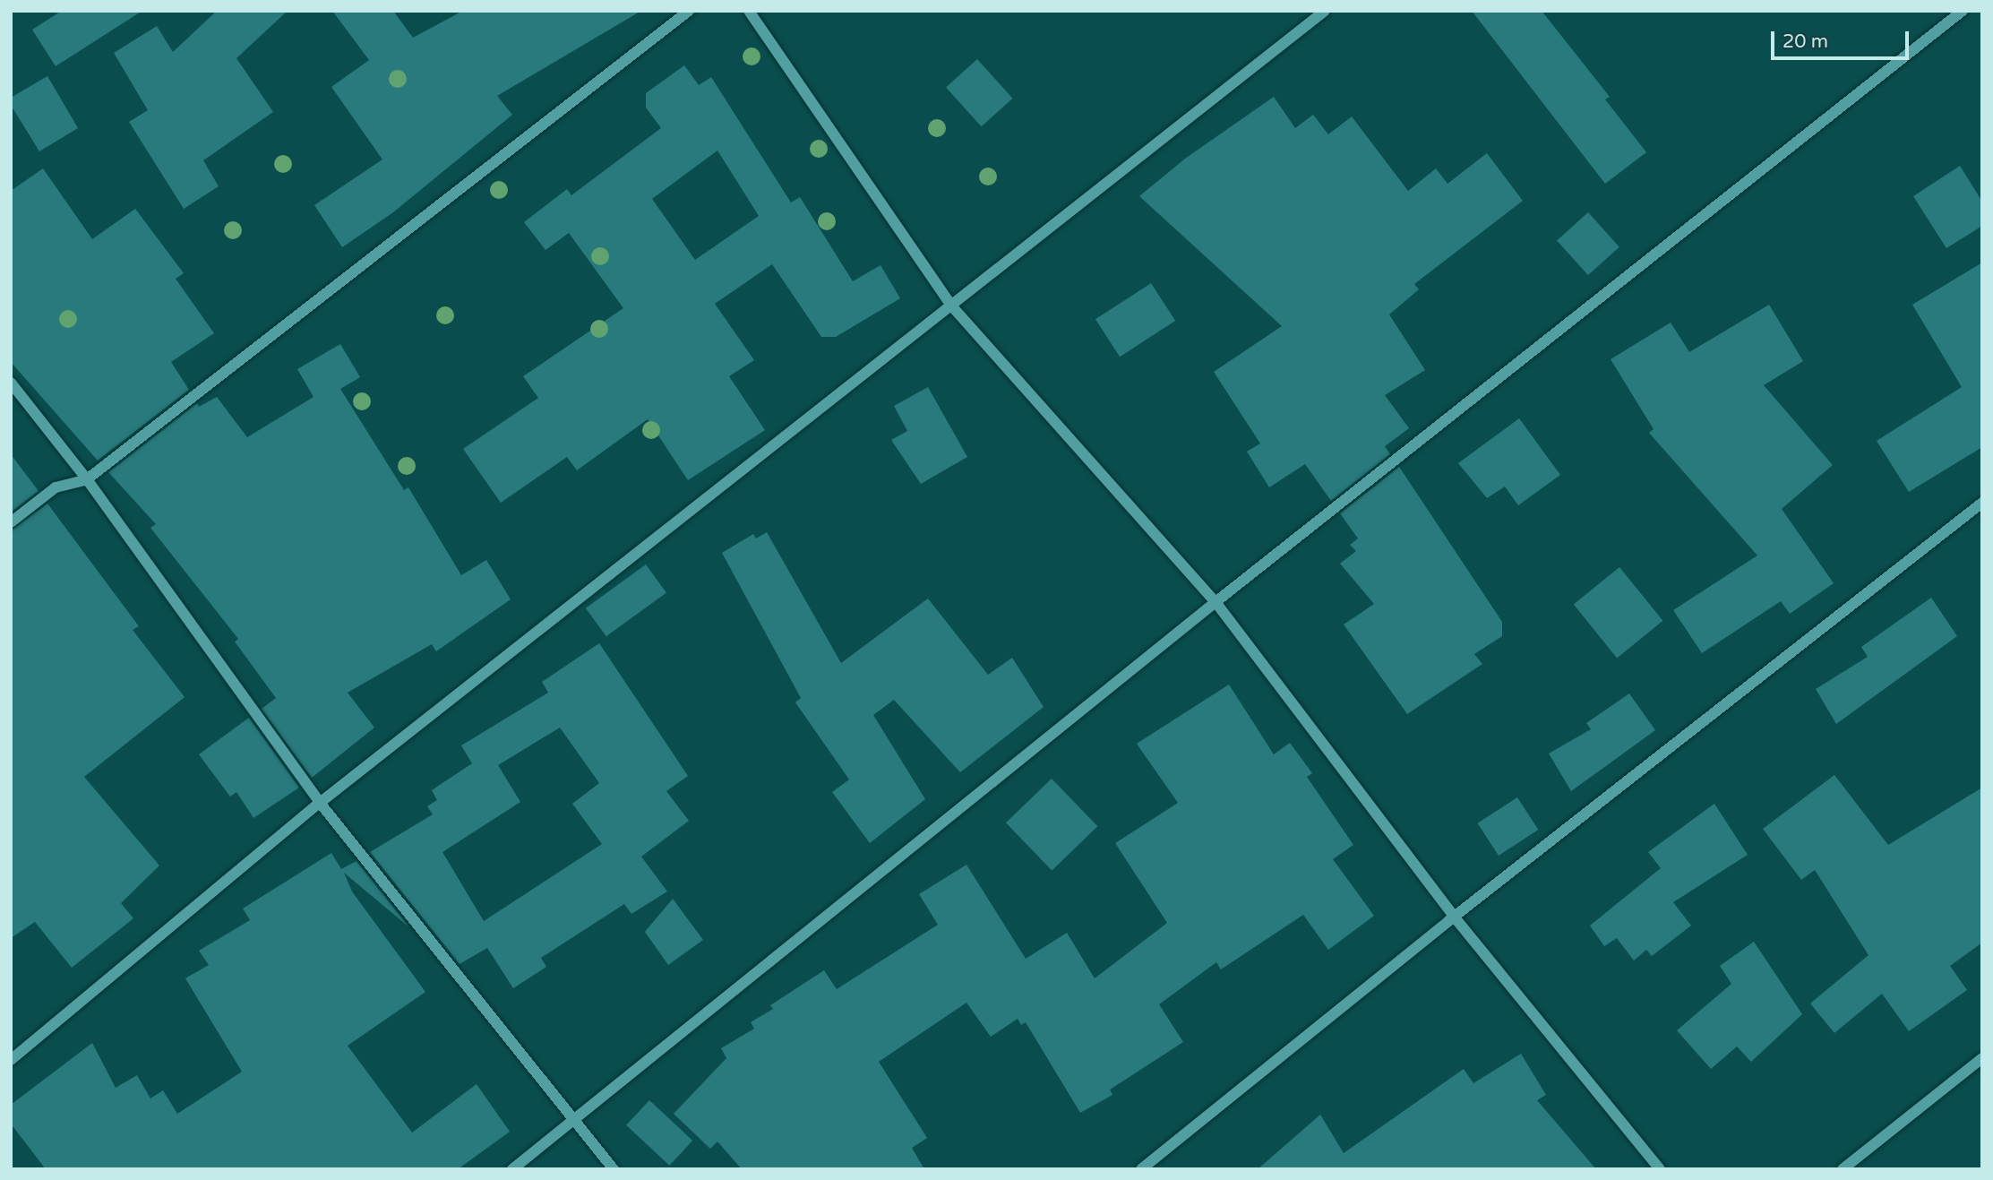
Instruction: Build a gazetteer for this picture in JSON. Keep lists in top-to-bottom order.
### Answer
{
  "scale_bar": "20 m"
}
